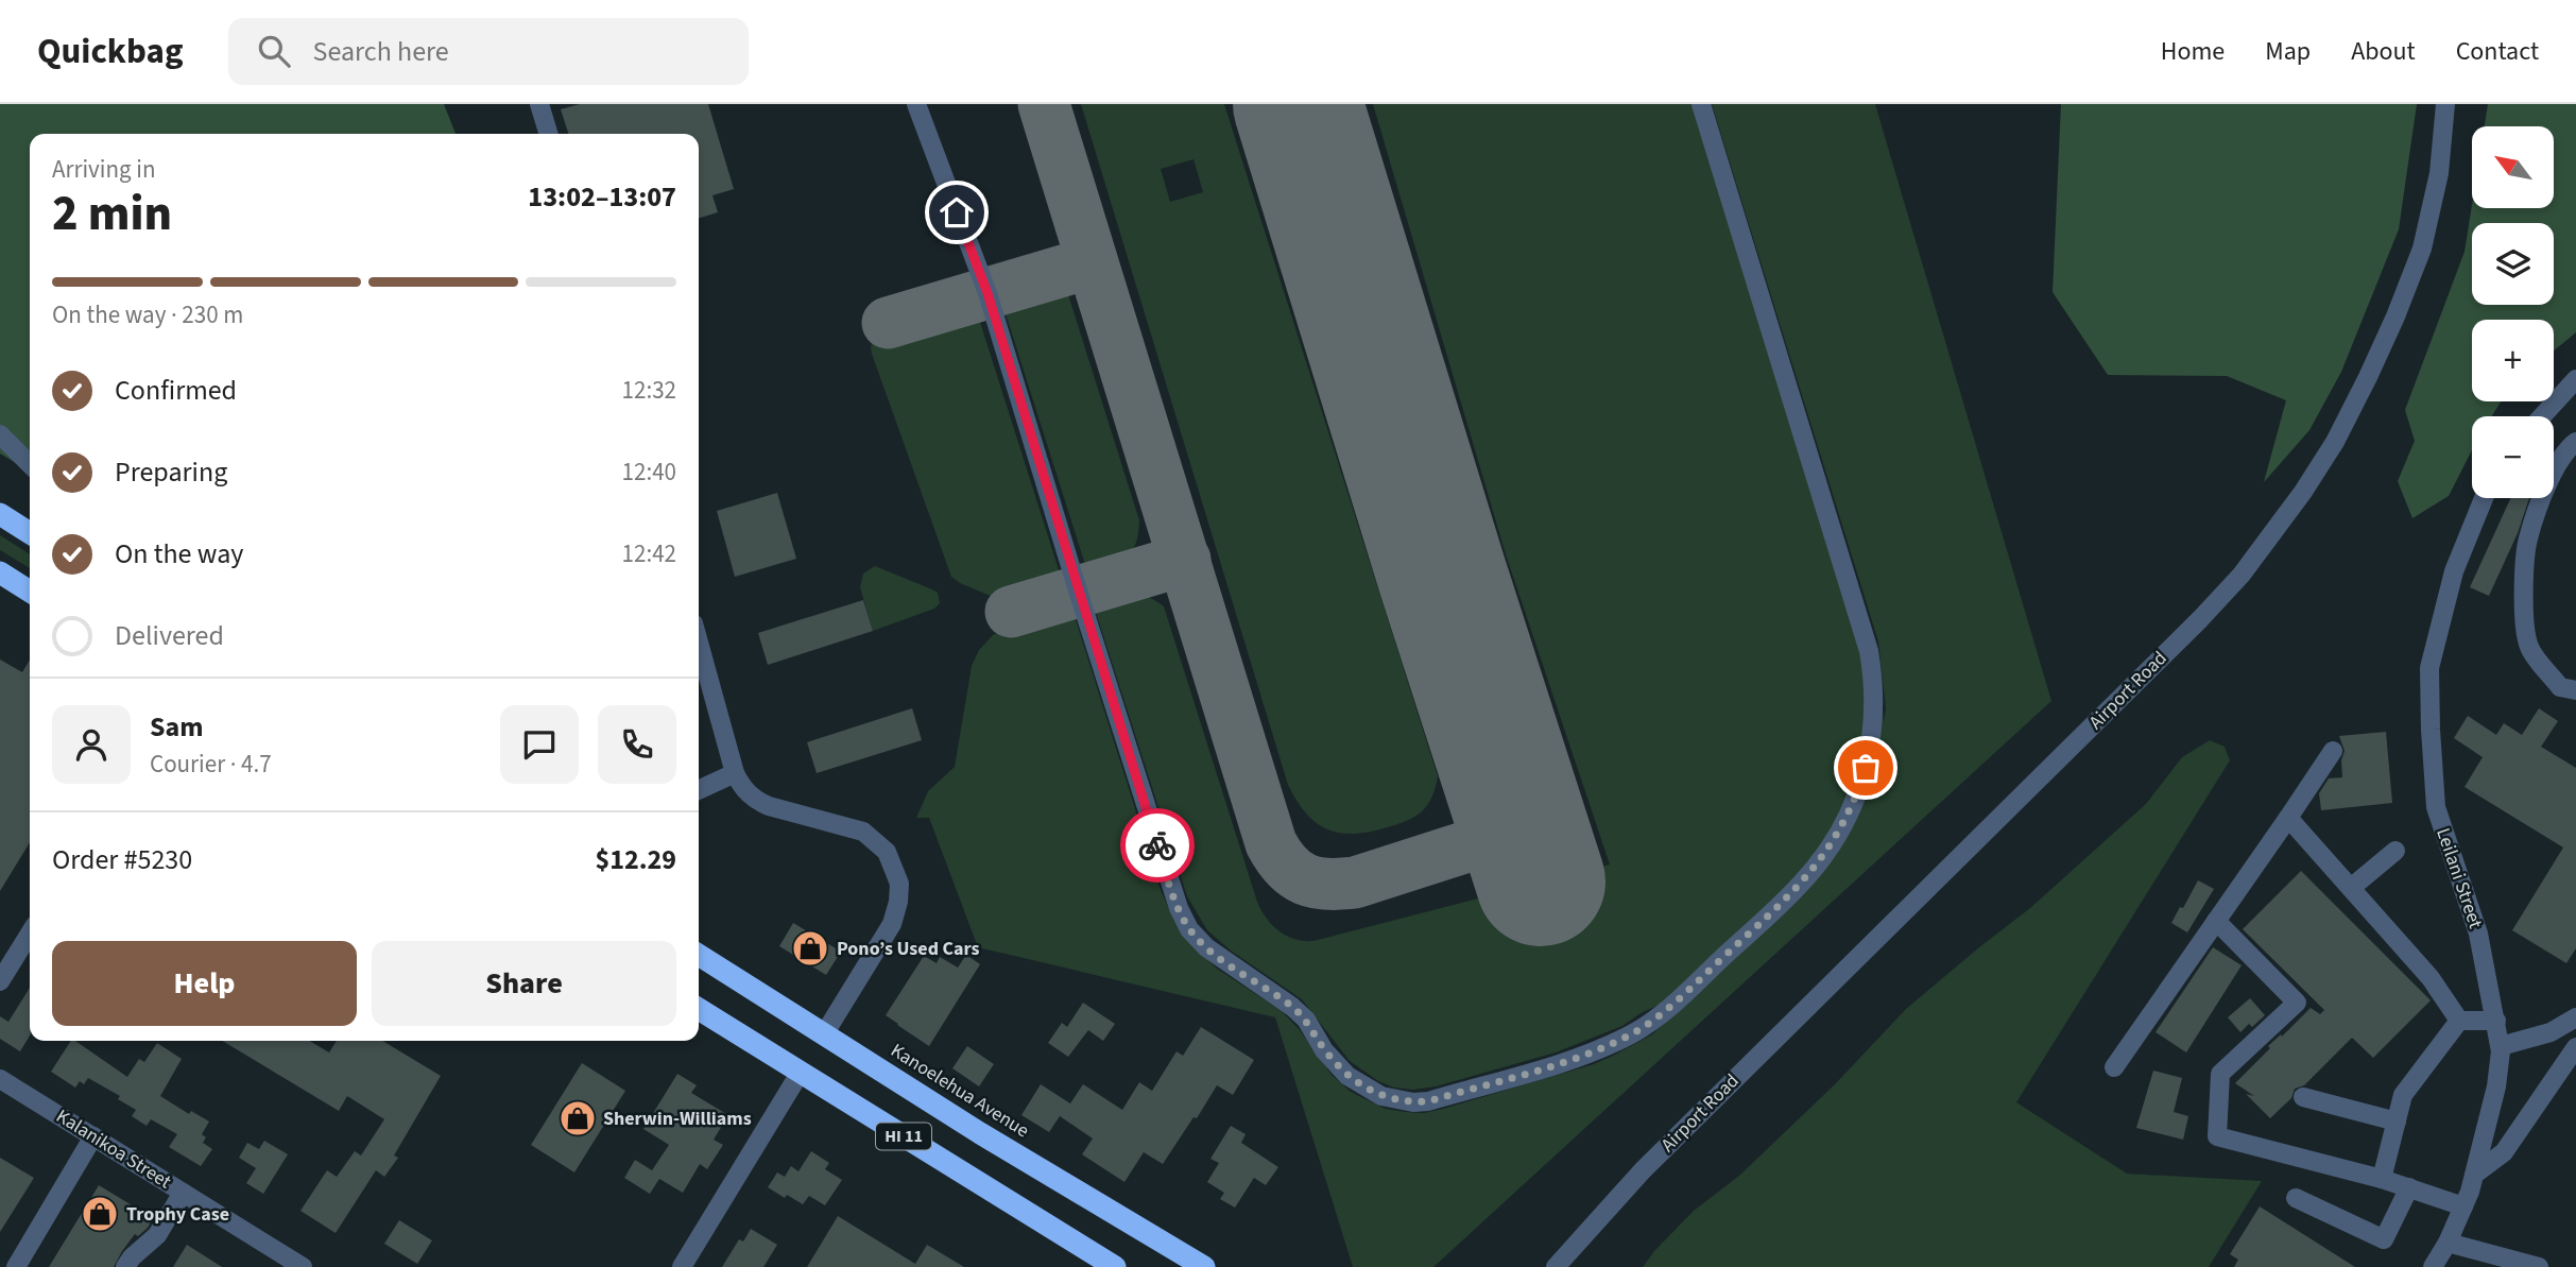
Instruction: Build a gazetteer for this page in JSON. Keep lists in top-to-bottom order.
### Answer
{
  "streets": {
    "highway": ["Kanoelehua Avenue", "HI 11"],
    "street": ["Airport Road", "Leilani Street", "Kalanikoa Street"]
  },
  "places": {
    "shop": ["Pono’s Used Cars", "Sherwin-Williams", "Trophy Case"]
  },
  "north": "top left",
  "page": {
    "header": "Quickbag",
    "search": "Search here",
    "nav": [
      "Home",
      "Map",
      "About",
      "Contact"
    ],
    "map_buttons": ["+", "−"],
    "heading": ["2 min", "Arriving in", "13:02–13:07"],
    "panel": [
      "Sam",
      "Courier · 4.7",
      "Order #5230",
      "$12.29"
    ],
    "bar": "On the way · 230 m",
    "list": [
      ["Confirmed", "12:32"],
      ["Preparing", "12:40"],
      ["On the way", "12:42"],
      "Delivered"
    ],
    "buttons": ["Help", "Share"]
  }
}
